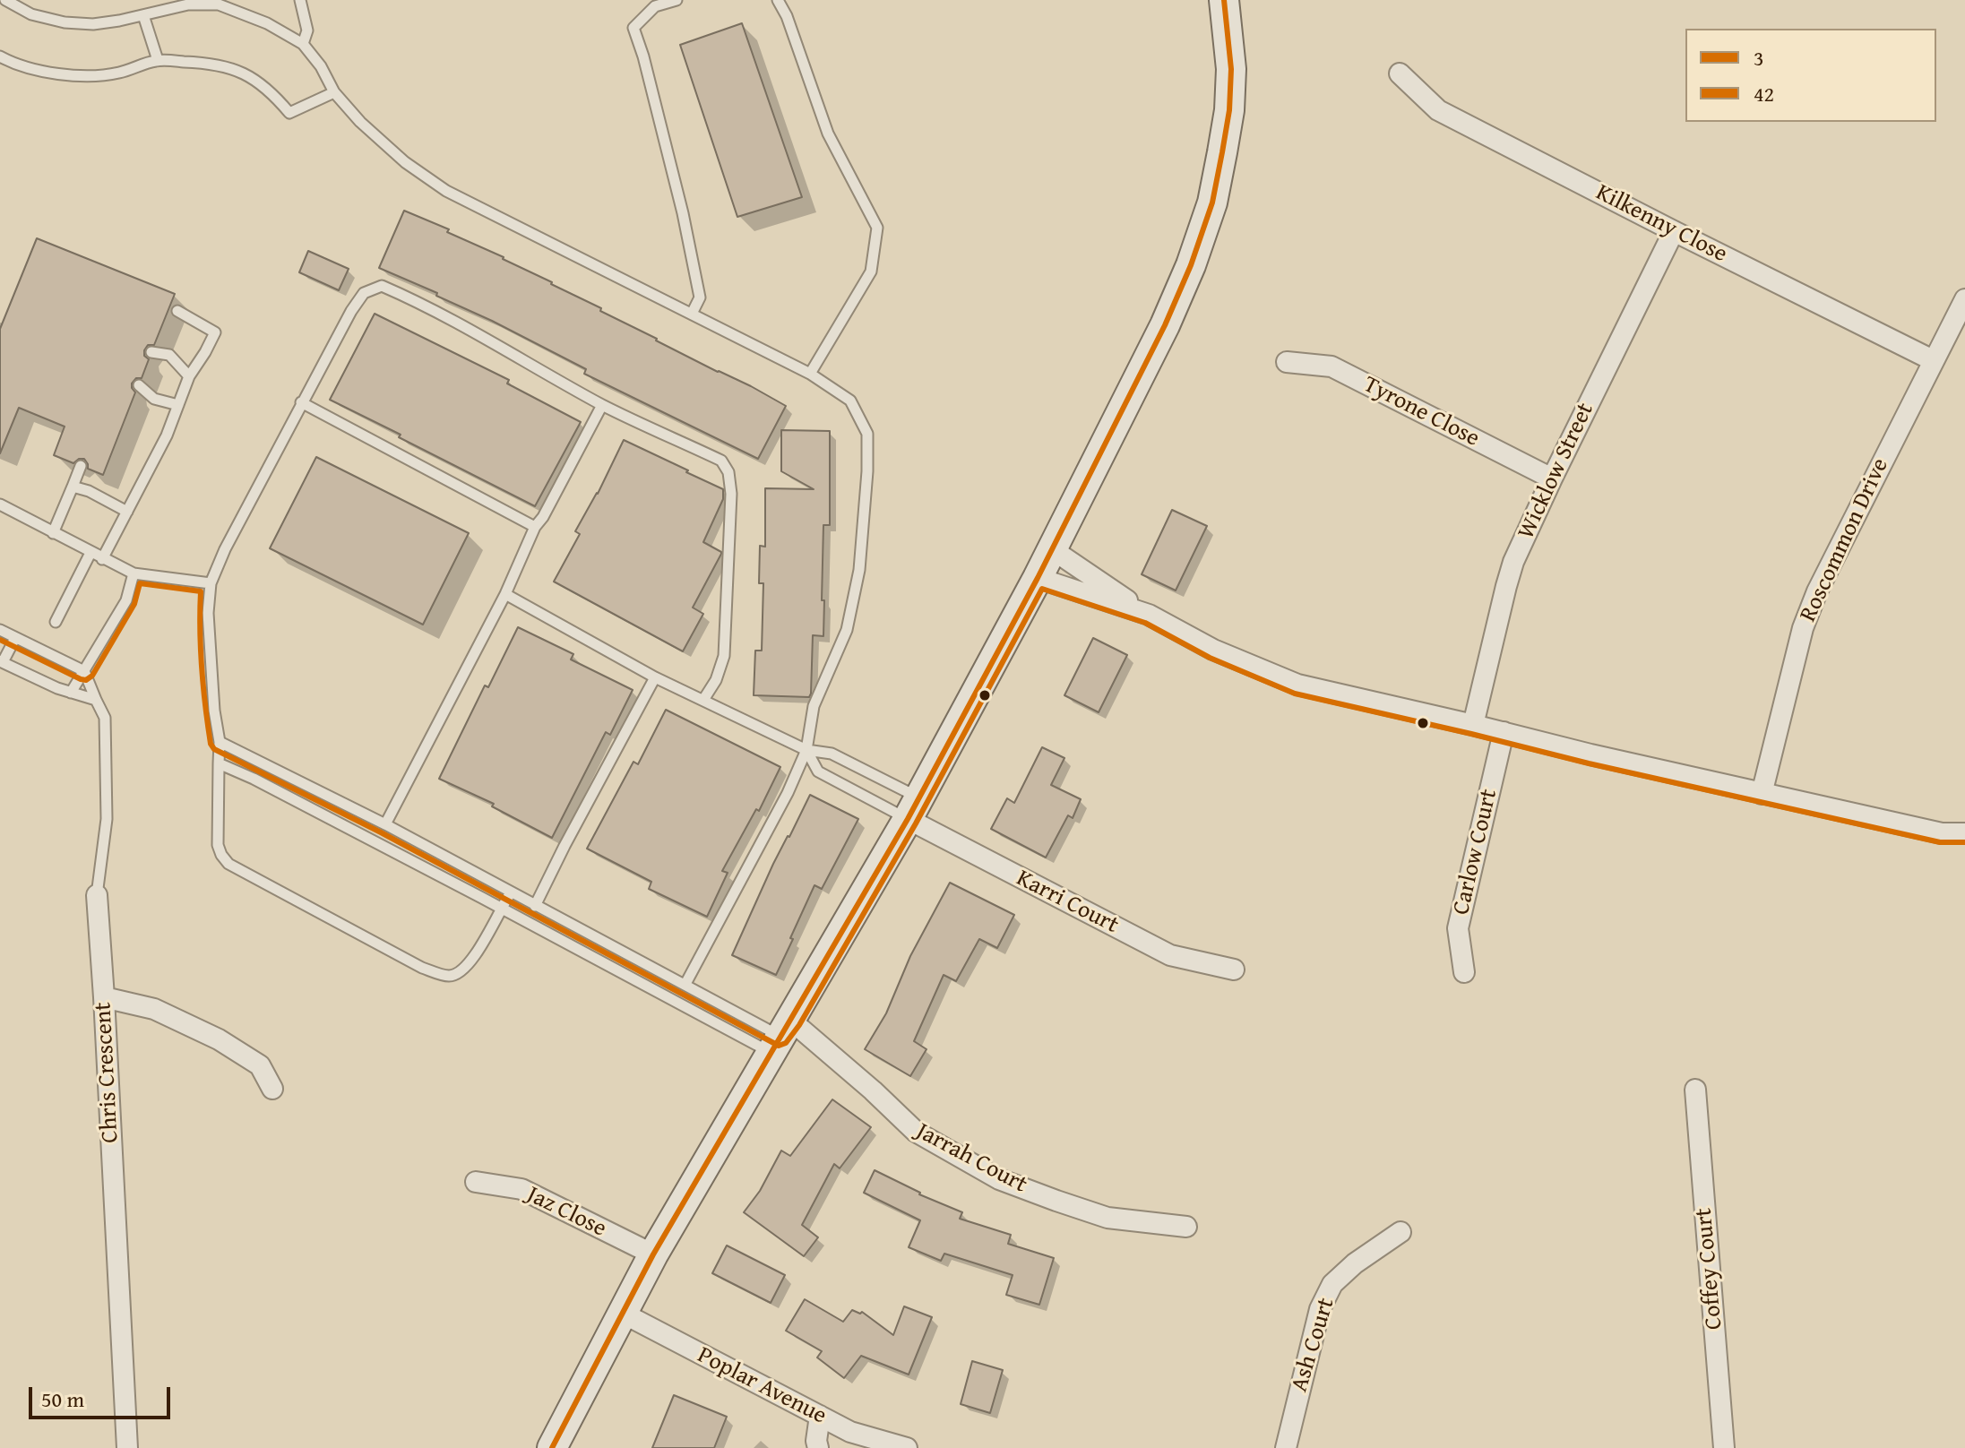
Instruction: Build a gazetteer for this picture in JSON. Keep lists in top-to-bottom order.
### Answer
{
  "streets": {
    "street": [
      "Kilkenny Close",
      "Tyrone Close",
      "Wicklow Street",
      "Roscommon Drive",
      "Carlow Court",
      "Karri Court",
      "Chris Crescent",
      "Jarrah Court",
      "Jaz Close",
      "Coffey Court",
      "Ash Court",
      "Poplar Avenue"
    ]
  },
  "crossings": [
    ["Kilkenny Close", "Wicklow Street"],
    ["Kilkenny Close", "Roscommon Drive"],
    ["Tyrone Close", "Wicklow Street"]
  ],
  "lines": ["transit line 3", "transit line 42"],
  "legend": ["3", "42"],
  "scale_bar": "50 m"
}
